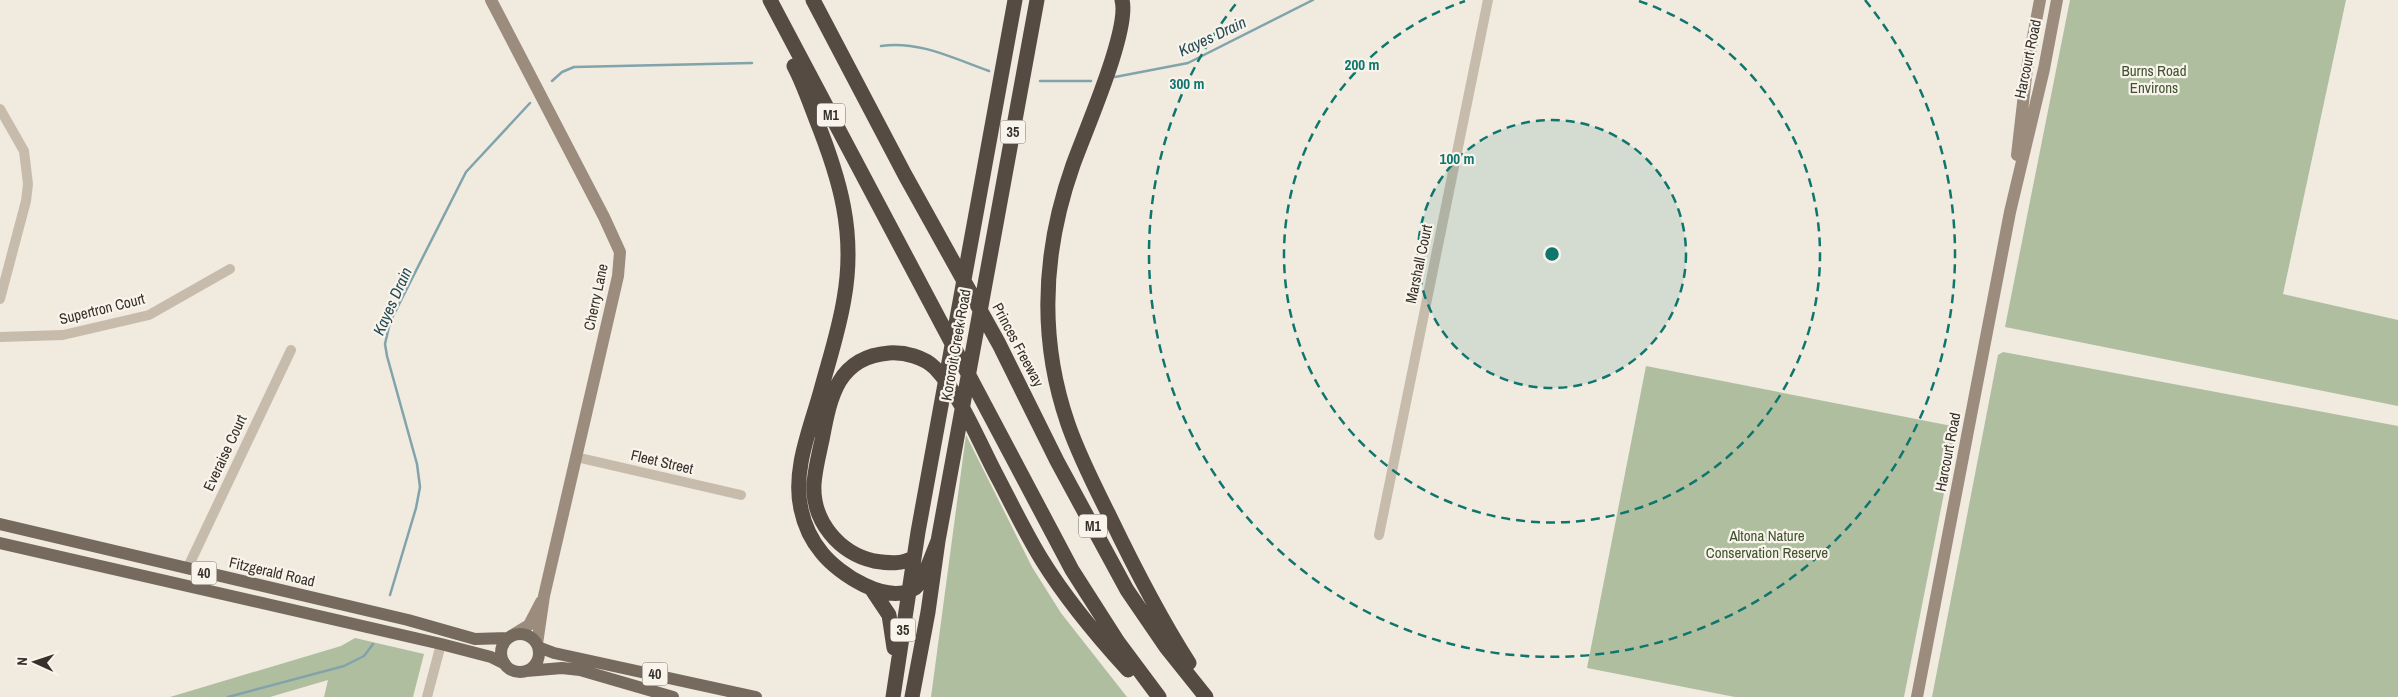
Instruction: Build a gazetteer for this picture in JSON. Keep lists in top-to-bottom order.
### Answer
{
  "streets": {
    "highway": [
      "M1",
      "35",
      "Kororoit Creek Road",
      "Princes Freeway"
    ],
    "main road": ["Fitzgerald Road", "40"],
    "street": [
      "Harcourt Road",
      "Marshall Court",
      "Cherry Lane",
      "Supertron Court",
      "Everaise Court",
      "Fleet Street"
    ]
  },
  "crossings": [
    ["Cherry Lane", "Fleet Street"],
    ["Cherry Lane", "Fitzgerald Road"],
    ["Cherry Lane", "40"],
    ["Everaise Court", "Fitzgerald Road"],
    ["Fitzgerald Road", "40"]
  ],
  "water": ["Kayes Drain"],
  "parks": ["Burns Road Environs", "Altona Nature Conservation Reserve"],
  "north": "left",
  "rings": ["200 m", "300 m", "100 m"]
}
